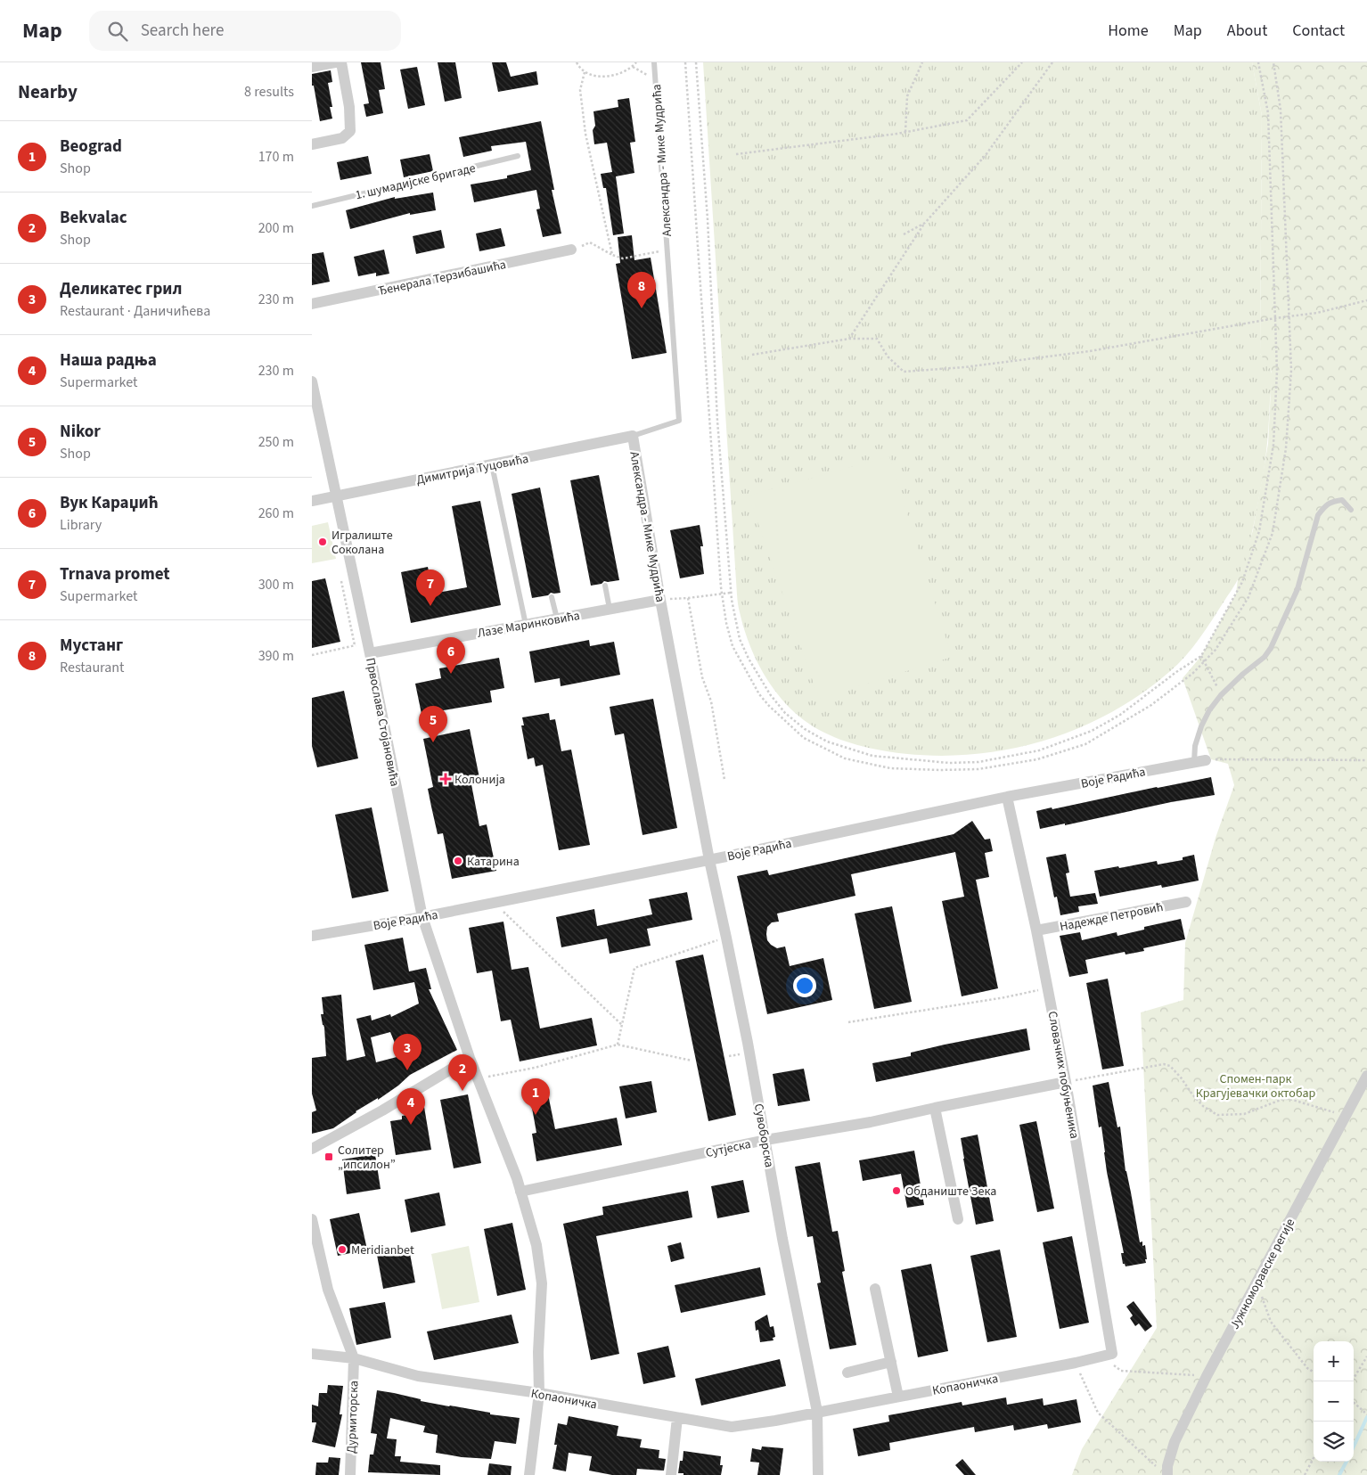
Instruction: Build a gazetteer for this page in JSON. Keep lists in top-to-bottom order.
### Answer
{
  "streets": {
    "street": [
      "Александра - Мике Мудрића",
      "Ђенерала Терзибашића",
      "Димитрија Туцовића",
      "Лазе Маринковића",
      "Првослава Стојановића",
      "Воје Радића",
      "Надежде Петровић",
      "Словачких побуњеника",
      "Сувоборска",
      "Сутјеска",
      "Јужноморавске регије",
      "Копаоничка",
      "Дурмиторска"
    ],
    "lane": ["1. шумадијске бригаде"]
  },
  "crossings": [
    ["Александра - Мике Мудрића", "Димитрија Туцовића"],
    ["Александра - Мике Мудрића", "Лазе Маринковића"],
    ["Александра - Мике Мудрића", "Воје Радића"],
    ["Александра - Мике Мудрића", "Сувоборска"],
    ["Димитрија Туцовића", "Првослава Стојановића"],
    ["Лазе Маринковића", "Првослава Стојановића"],
    ["Првослава Стојановића", "Воје Радића"],
    ["Првослава Стојановића", "Сутјеска"],
    ["Првослава Стојановића", "Копаоничка"],
    ["Воје Радића", "Словачких побуњеника"],
    ["Воје Радића", "Сувоборска"],
    ["Надежде Петровић", "Словачких побуњеника"],
    ["Словачких побуњеника", "Сутјеска"],
    ["Словачких побуњеника", "Копаоничка"],
    ["Сувоборска", "Сутјеска"],
    ["Сувоборска", "Копаоничка"],
    ["Копаоничка", "Дурмиторска"]
  ],
  "parks": ["Спомен-парк Крагујевачки октобар"],
  "places": {
    "other": [
      "Игралиште Соколана",
      "Катарина",
      "Обданиште Зека",
      "Meridianbet"
    ],
    "health": ["Колонија"],
    "transit": ["Солитер „ипсилон”"]
  },
  "page": {
    "header": "Map",
    "search": "Search here",
    "nav": [
      "Home",
      "Map",
      "About",
      "Contact"
    ],
    "heading": ["Nearby", "8 results"],
    "list": [
      {
        "mark": "1",
        "name": "Beograd",
        "note": "Shop",
        "value": "170 m"
      },
      {
        "mark": "2",
        "name": "Bekvalac",
        "note": "Shop",
        "value": "200 m"
      },
      {
        "mark": "3",
        "name": "Деликатес грил",
        "note": "Restaurant · Даничићева",
        "value": "230 m"
      },
      {
        "mark": "4",
        "name": "Наша радња",
        "note": "Supermarket",
        "value": "230 m"
      },
      {
        "mark": "5",
        "name": "Nikor",
        "note": "Shop",
        "value": "250 m"
      },
      {
        "mark": "6",
        "name": "Вук Караџић",
        "note": "Library",
        "value": "260 m"
      },
      {
        "mark": "7",
        "name": "Trnava promet",
        "note": "Supermarket",
        "value": "300 m"
      },
      {
        "mark": "8",
        "name": "Мустанг",
        "note": "Restaurant",
        "value": "390 m"
      }
    ],
    "pins": [
      "8",
      "7",
      "6",
      "5",
      "3",
      "2",
      "1",
      "4"
    ],
    "map_buttons": ["+", "−"]
  }
}
